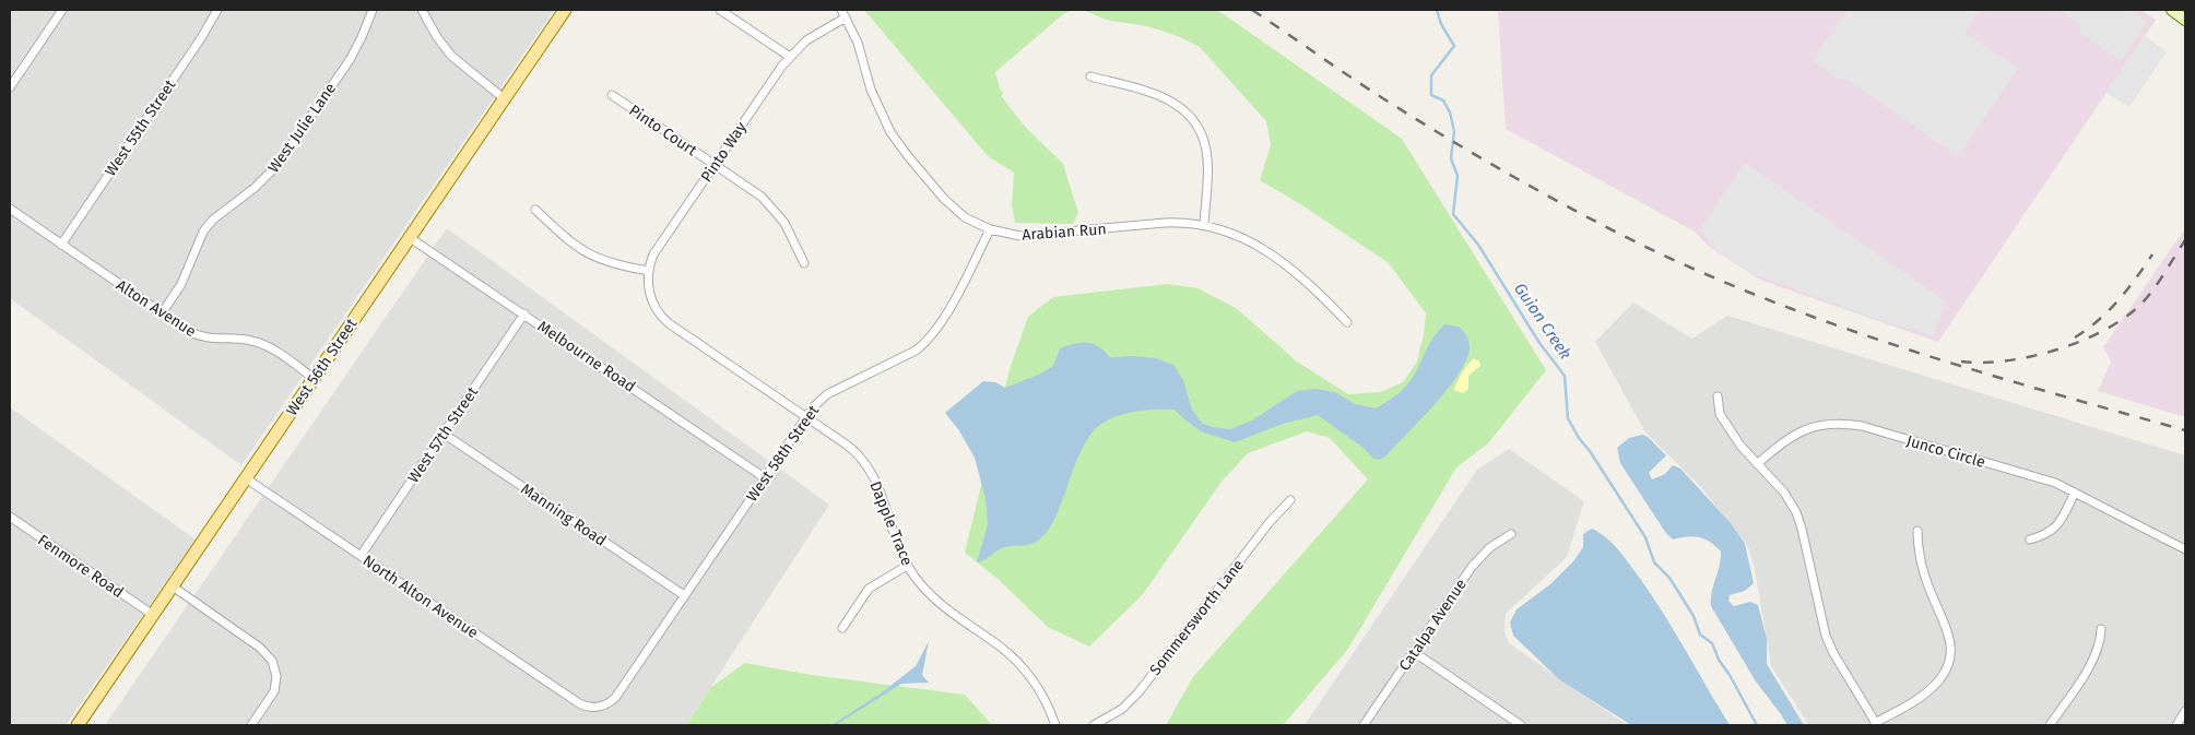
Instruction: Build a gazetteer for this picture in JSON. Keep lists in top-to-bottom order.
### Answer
{
  "streets": {
    "main road": ["West 56th Street"],
    "street": [
      "West 55th Street",
      "West Julie Lane",
      "Pinto Court",
      "Pinto Way",
      "Arabian Run",
      "Alton Avenue",
      "Melbourne Road",
      "West 57th Street",
      "Junco Circle",
      "West 58th Street",
      "Manning Road",
      "Dapple Trace",
      "Fenmore Road",
      "North Alton Avenue",
      "Sommersworth Lane",
      "Catalpa Avenue"
    ]
  },
  "crossings": [
    ["West 55th Street", "Alton Avenue"],
    ["West Julie Lane", "Alton Avenue"],
    ["Pinto Court", "Pinto Way"],
    ["Pinto Way", "Arabian Run"],
    ["Pinto Way", "Dapple Trace"],
    ["Arabian Run", "West 58th Street"],
    ["Alton Avenue", "West 56th Street"],
    ["Melbourne Road", "West 56th Street"],
    ["Melbourne Road", "West 57th Street"],
    ["Melbourne Road", "West 58th Street"],
    ["West 56th Street", "Fenmore Road"],
    ["West 56th Street", "North Alton Avenue"],
    ["West 57th Street", "Manning Road"],
    ["West 57th Street", "North Alton Avenue"],
    ["West 58th Street", "Manning Road"],
    ["West 58th Street", "Dapple Trace"],
    ["West 58th Street", "North Alton Avenue"]
  ],
  "water": ["Guion Creek"]
}
